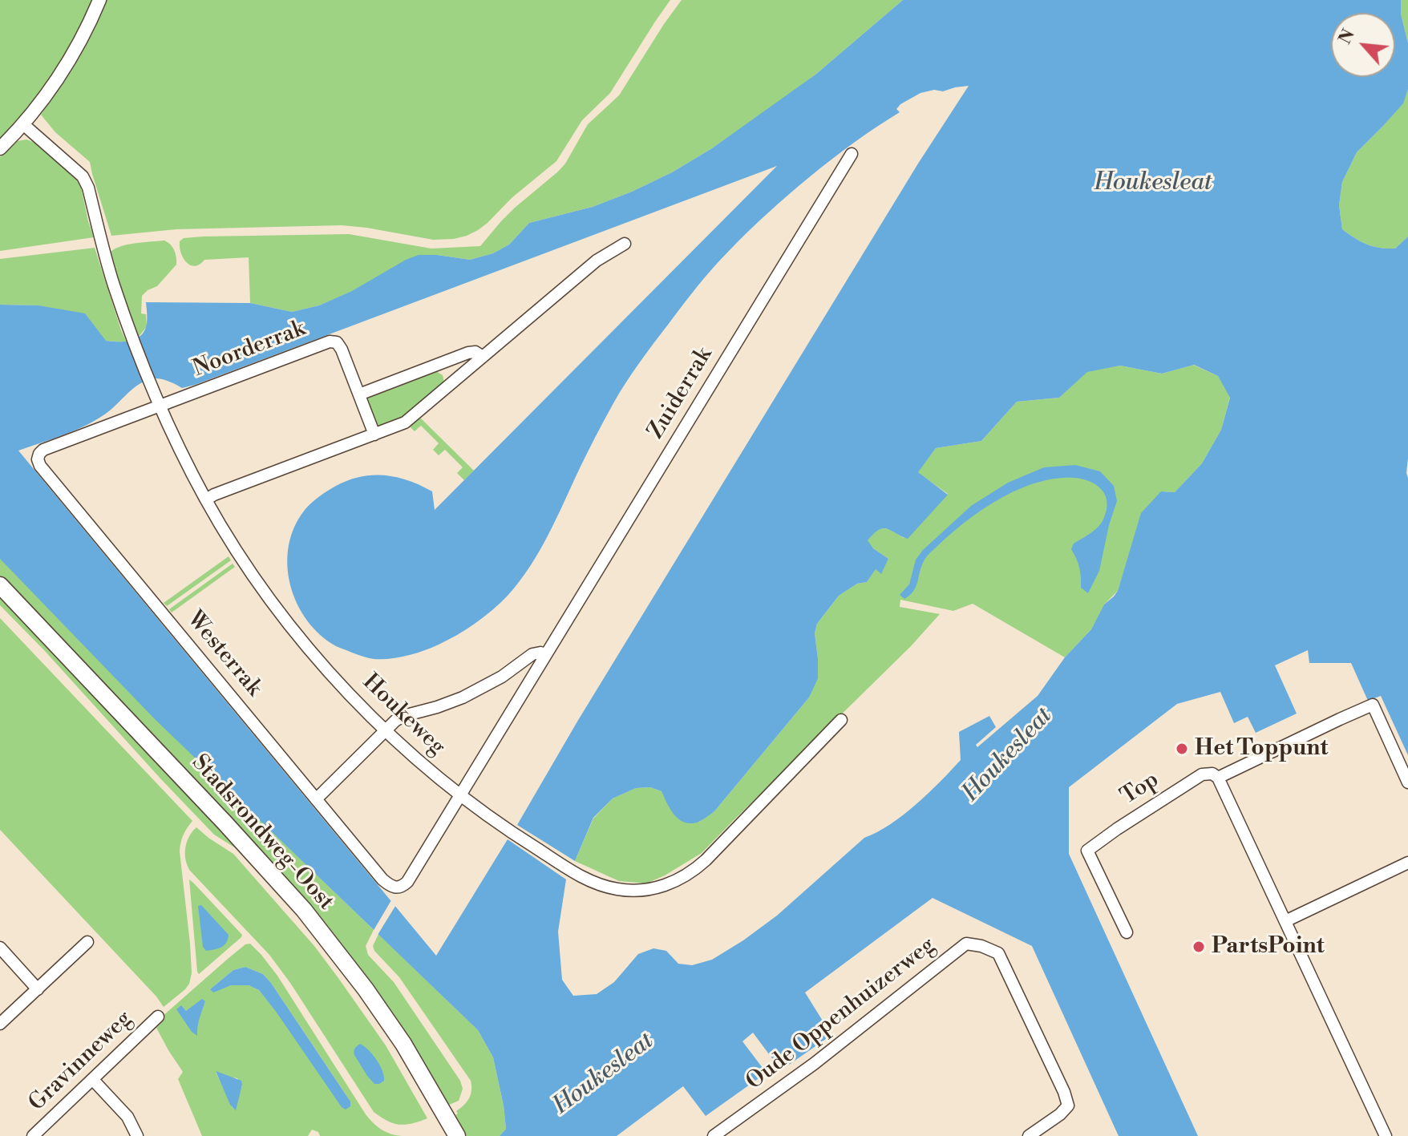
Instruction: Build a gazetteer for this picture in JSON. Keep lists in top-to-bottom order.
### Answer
{
  "streets": {
    "main road": ["Stadsrondweg-Oost"],
    "street": [
      "Noorderrak",
      "Zuiderrak",
      "Westerrak",
      "Houkeweg",
      "Top",
      "Oude Oppenhuizerweg",
      "Gravinneweg"
    ]
  },
  "crossings": [
    ["Noorderrak", "Westerrak"],
    ["Noorderrak", "Houkeweg"],
    ["Zuiderrak", "Westerrak"],
    ["Zuiderrak", "Houkeweg"],
    ["Westerrak", "Houkeweg"]
  ],
  "water": ["Houkesleat"],
  "places": ["Het Toppunt", "PartsPoint"],
  "north": "top left"
}
